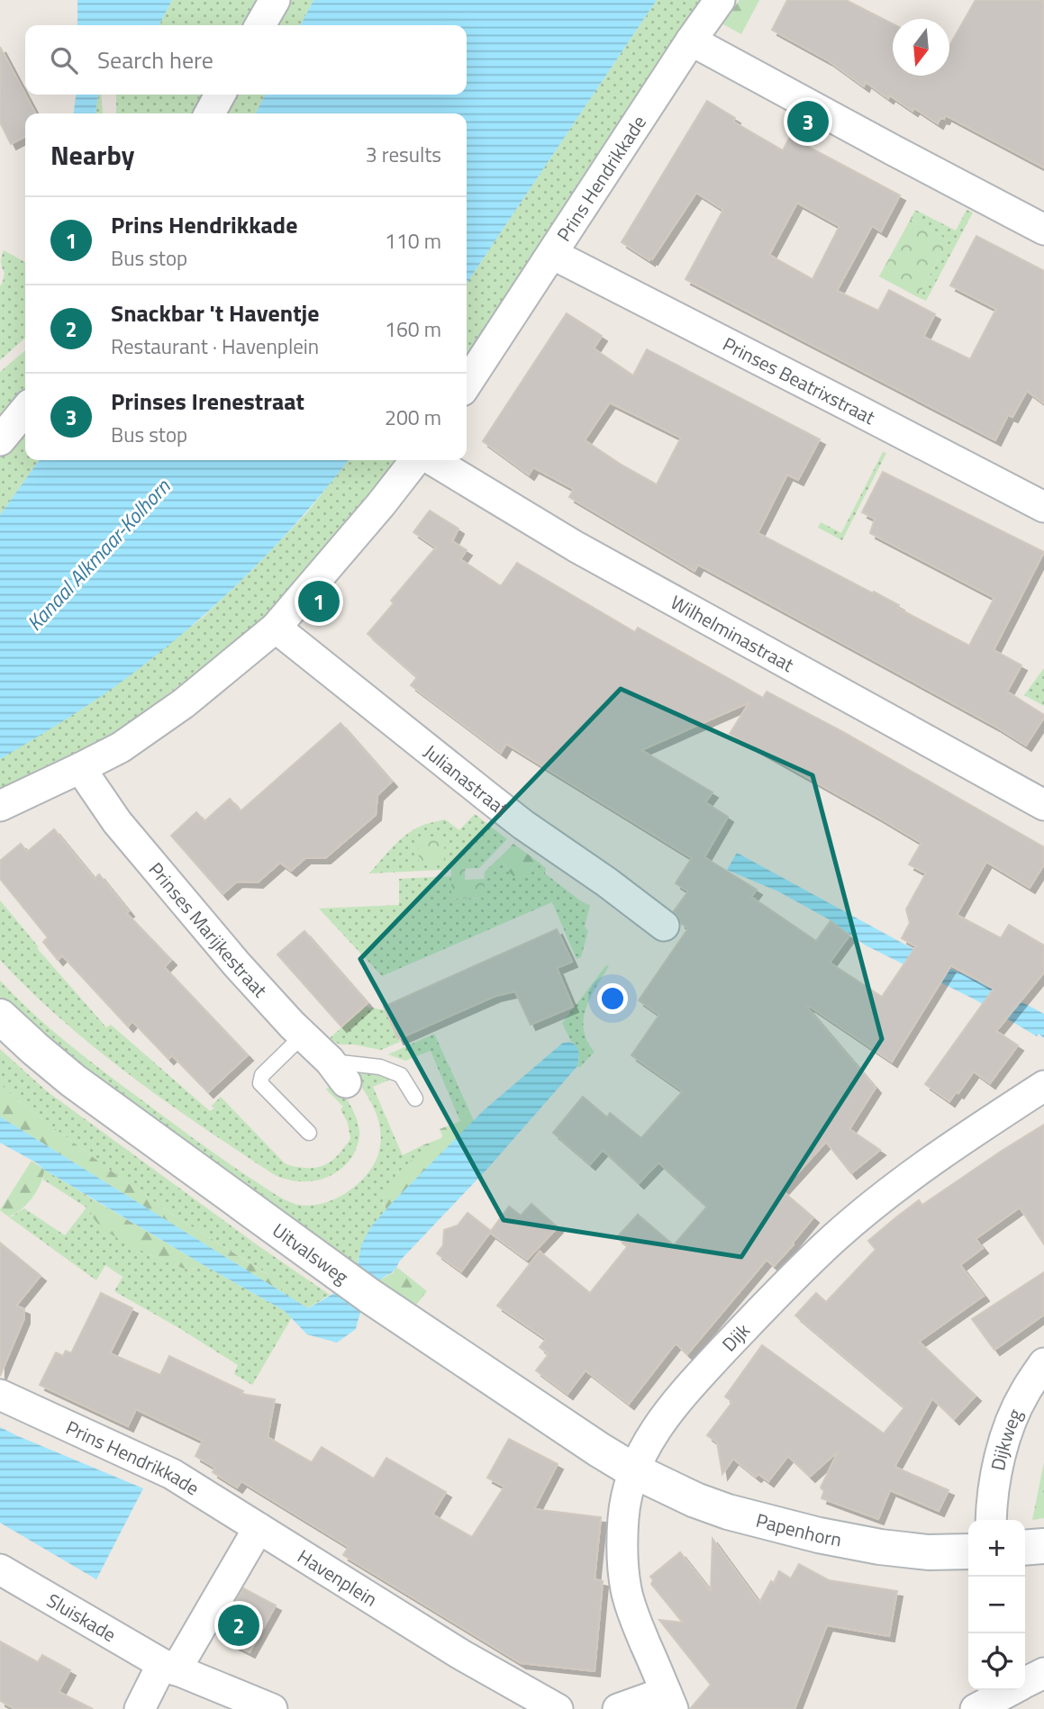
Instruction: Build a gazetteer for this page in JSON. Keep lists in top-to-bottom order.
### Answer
{
  "streets": {
    "street": [
      "Prins Hendrikkade",
      "Prinses Beatrixstraat",
      "Wilhelminastraat",
      "Julianastraat",
      "Prinses Marijkestraat",
      "Uitvalsweg",
      "Dijk",
      "Dijkweg",
      "Papenhorn",
      "Havenplein",
      "Sluiskade"
    ]
  },
  "crossings": [
    ["Prins Hendrikkade", "Prinses Beatrixstraat"],
    ["Prins Hendrikkade", "Havenplein"],
    ["Uitvalsweg", "Dijk"],
    ["Uitvalsweg", "Papenhorn"],
    ["Dijk", "Papenhorn"]
  ],
  "water": ["Kanaal Alkmaar-Kolhorn"],
  "north": "bottom",
  "page": {
    "search": "Search here",
    "pins": ["3", "1", "2"],
    "heading": ["Nearby", "3 results"],
    "list": [
      {
        "mark": "1",
        "name": "Prins Hendrikkade",
        "note": "Bus stop",
        "value": "110 m"
      },
      {
        "mark": "2",
        "name": "Snackbar 't Haventje",
        "note": "Restaurant · Havenplein",
        "value": "160 m"
      },
      {
        "mark": "3",
        "name": "Prinses Irenestraat",
        "note": "Bus stop",
        "value": "200 m"
      }
    ],
    "map_buttons": ["+", "−"]
  }
}
